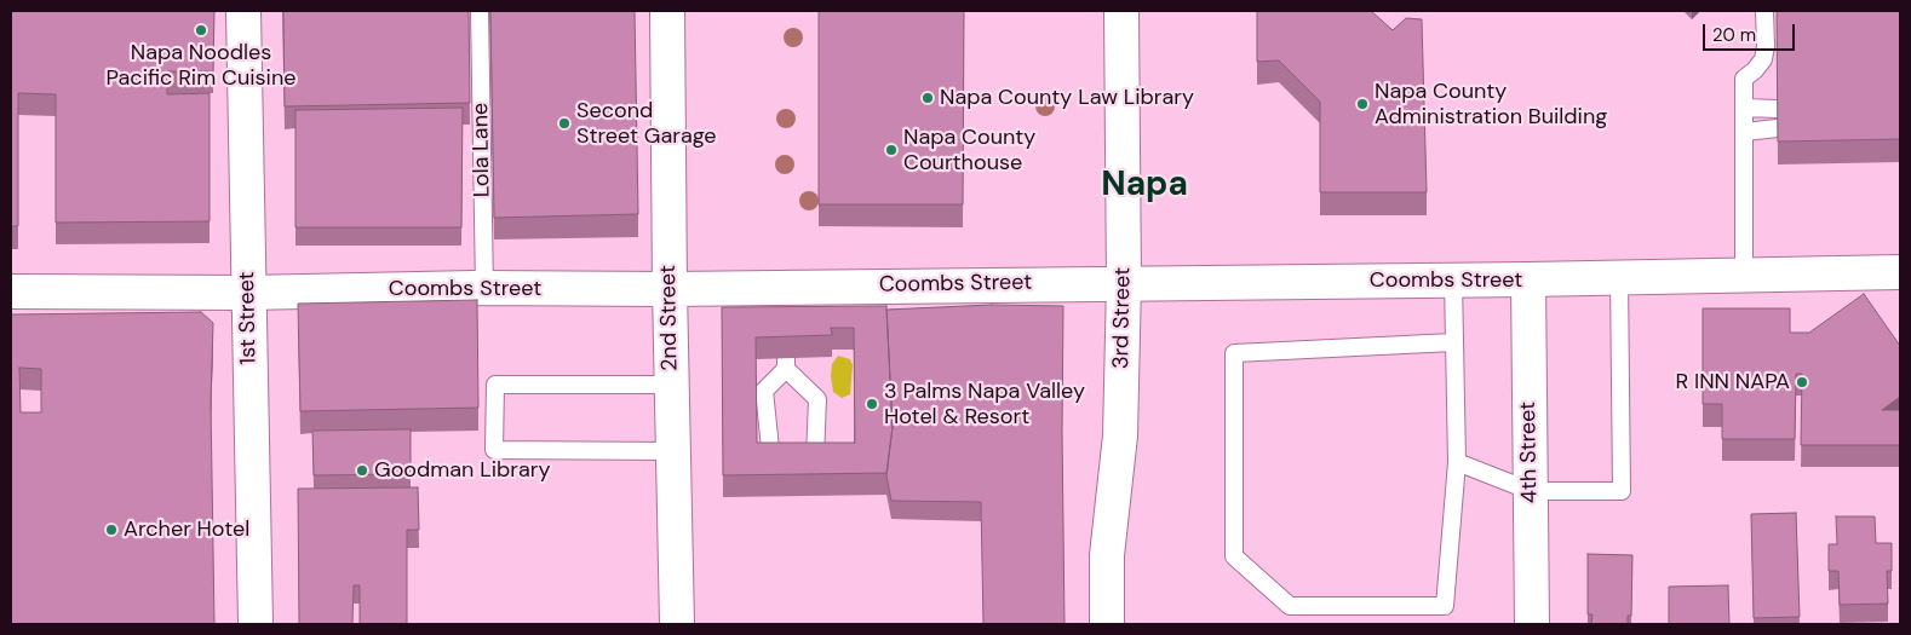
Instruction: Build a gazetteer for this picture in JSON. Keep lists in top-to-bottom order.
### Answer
{
  "streets": {
    "street": [
      "Coombs Street",
      "1st Street",
      "2nd Street",
      "3rd Street",
      "4th Street"
    ],
    "lane": ["Lola Lane"]
  },
  "crossings": [
    ["Lola Lane", "Coombs Street"],
    ["Coombs Street", "1st Street"],
    ["Coombs Street", "2nd Street"],
    ["Coombs Street", "3rd Street"],
    ["Coombs Street", "4th Street"]
  ],
  "districts": ["Napa"],
  "places": [
    "Napa Noodles Pacific Rim Cuisine",
    "Napa County Law Library",
    "Napa County Administration Building",
    "Second Street Garage",
    "Napa County Courthouse",
    "R INN NAPA",
    "3 Palms Napa Valley Hotel & Resort",
    "Goodman Library",
    "Archer Hotel"
  ],
  "scale_bar": "20 m"
}
